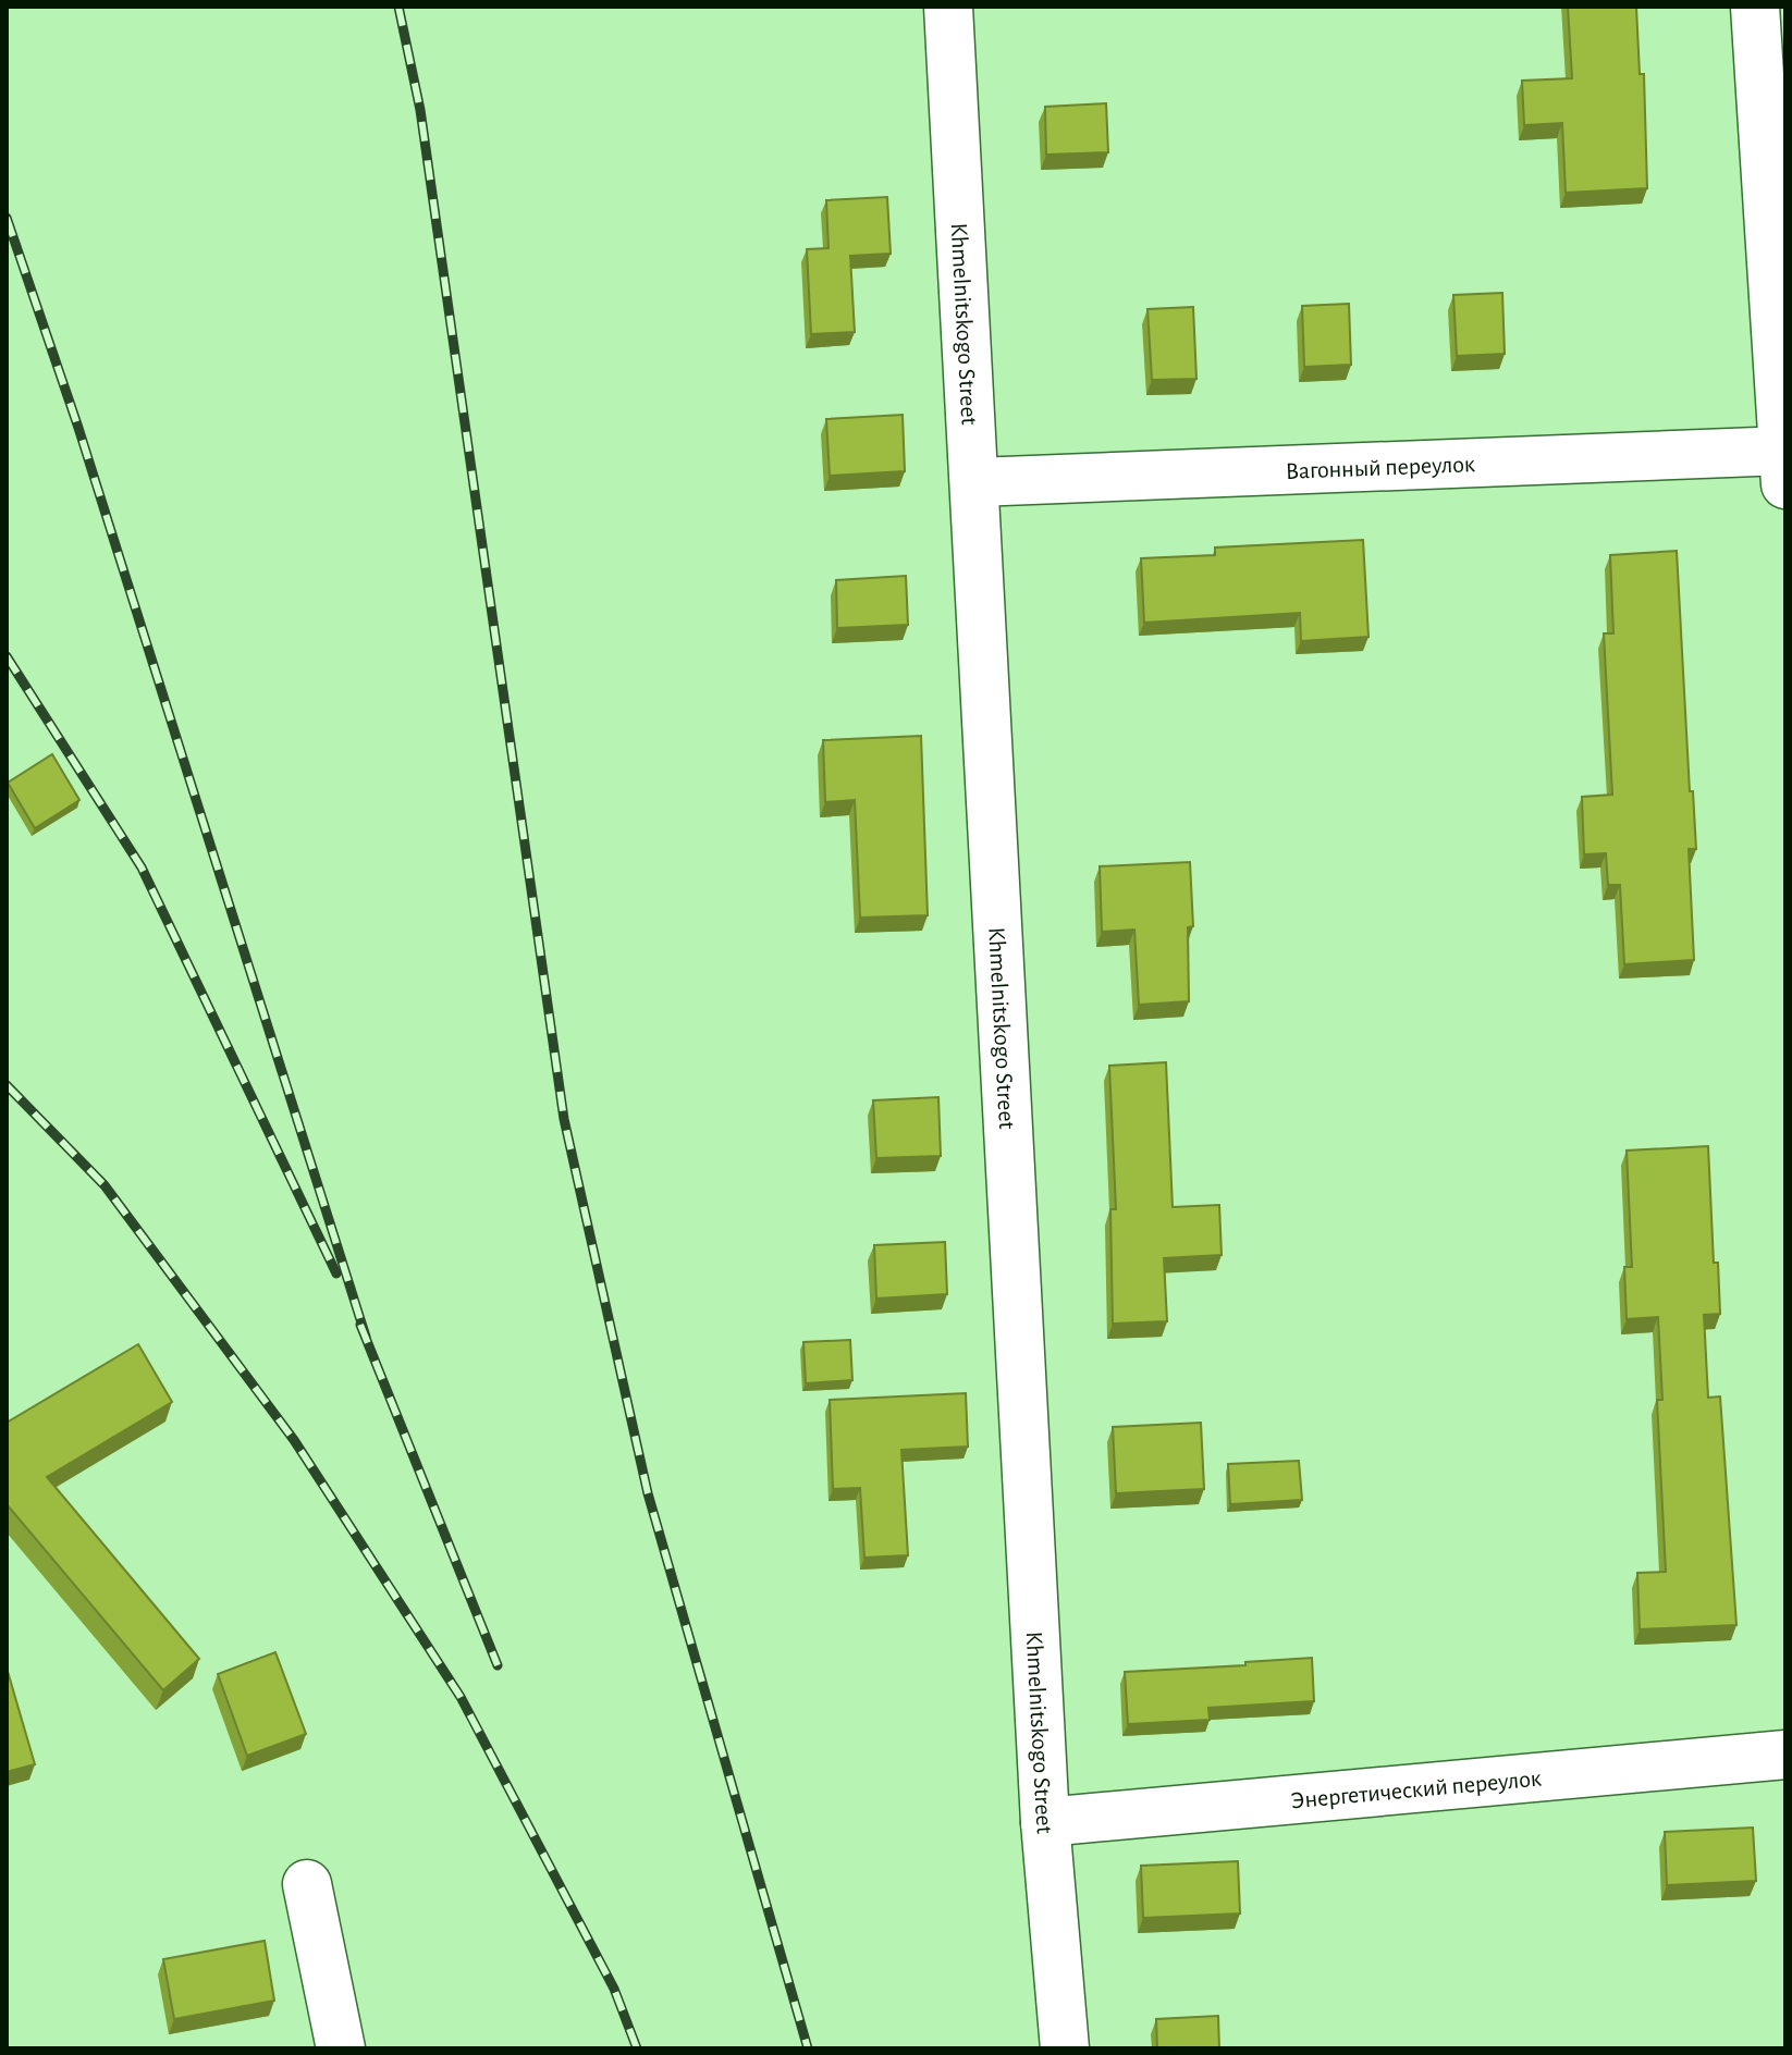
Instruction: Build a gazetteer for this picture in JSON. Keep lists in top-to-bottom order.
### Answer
{
  "streets": {
    "street": ["Khmelnitskogo Street", "Вагонный переулок", "Энергетический переулок"]
  },
  "crossings": [
    ["Khmelnitskogo Street", "Вагонный переулок"],
    ["Khmelnitskogo Street", "Энергетический переулок"]
  ]
}
